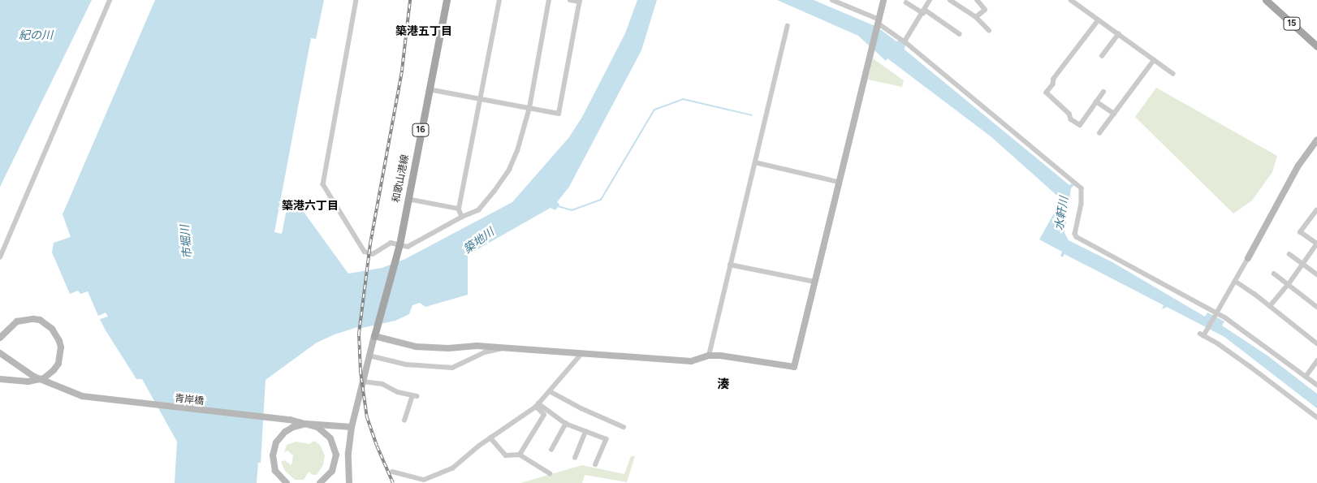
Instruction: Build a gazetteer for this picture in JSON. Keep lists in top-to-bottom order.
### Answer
{
  "streets": {
    "main road": ["15", "16", "和歌山港線"],
    "street": ["青岸橋"]
  },
  "districts": ["築港五丁目", "築港六丁目", "湊"],
  "water": [
    "紀の川",
    "水軒川",
    "築地川",
    "市堀川"
  ]
}
